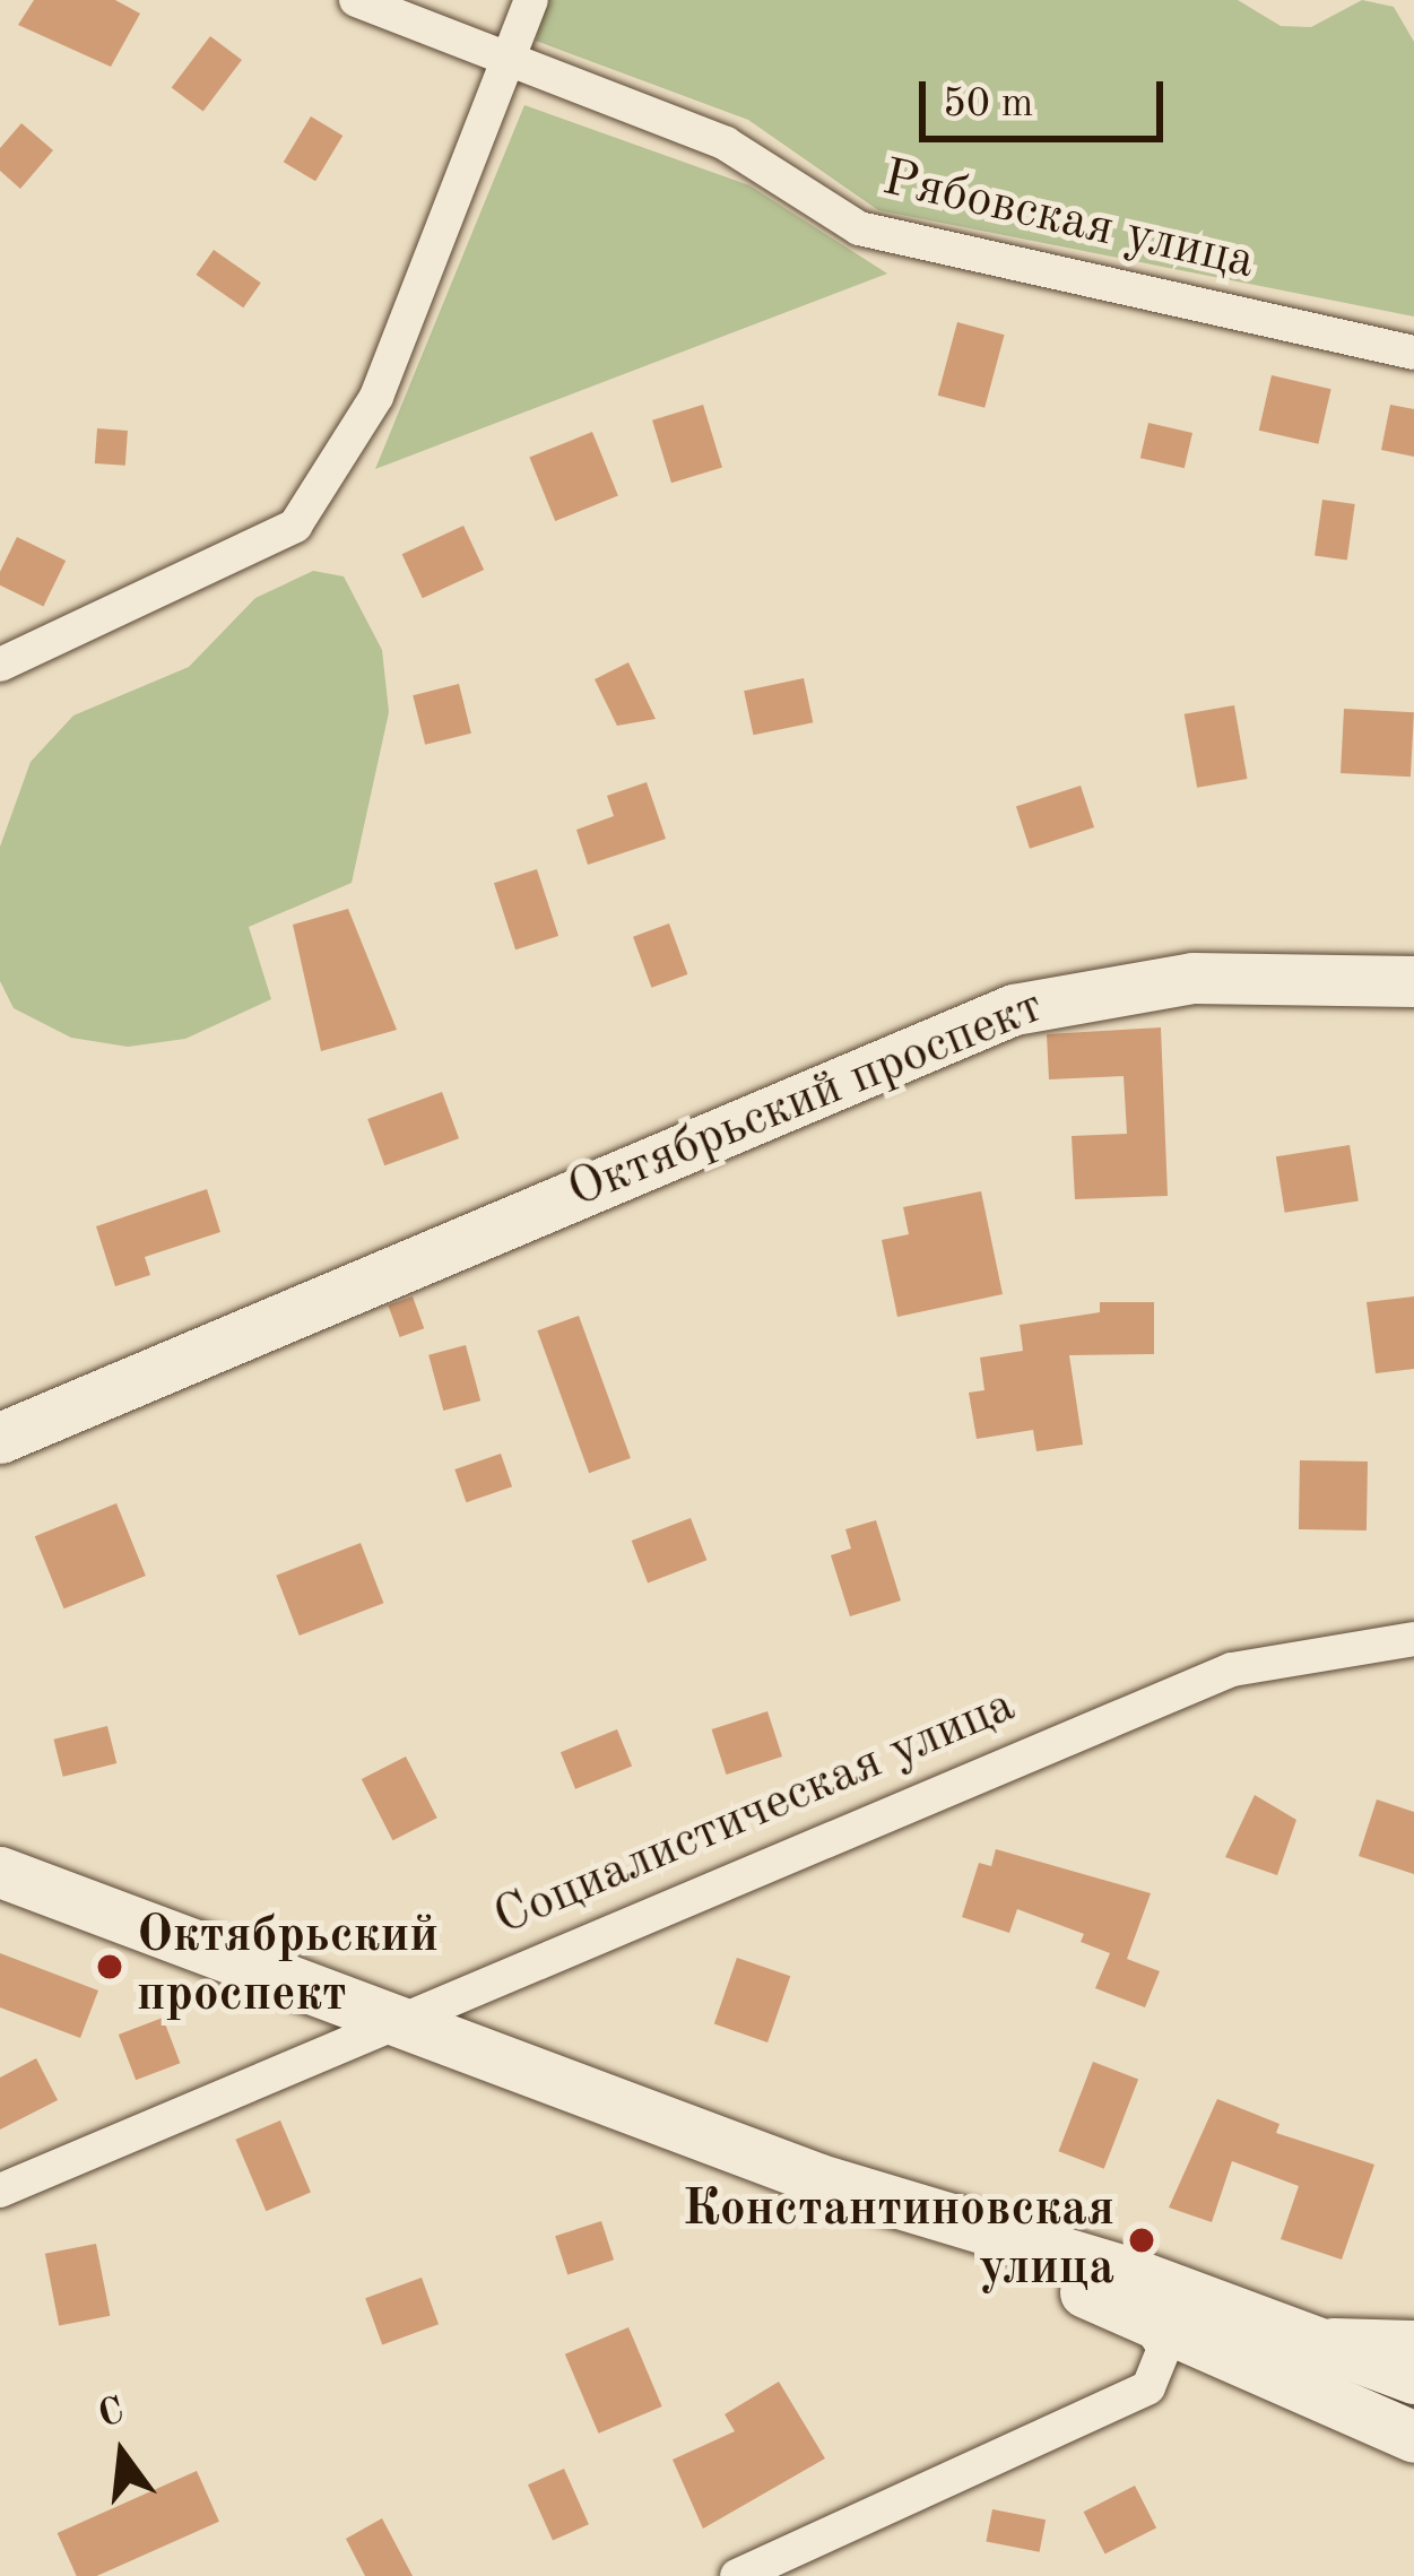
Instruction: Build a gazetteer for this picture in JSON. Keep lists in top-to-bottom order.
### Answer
{
  "streets": {
    "main road": ["Октябрьский проспект"],
    "street": ["Рябовская улица", "Социалистическая улица"]
  },
  "places": ["Октябрьский проспект", "Константиновская улица"],
  "scale_bar": "50 m",
  "north": "top"
}
